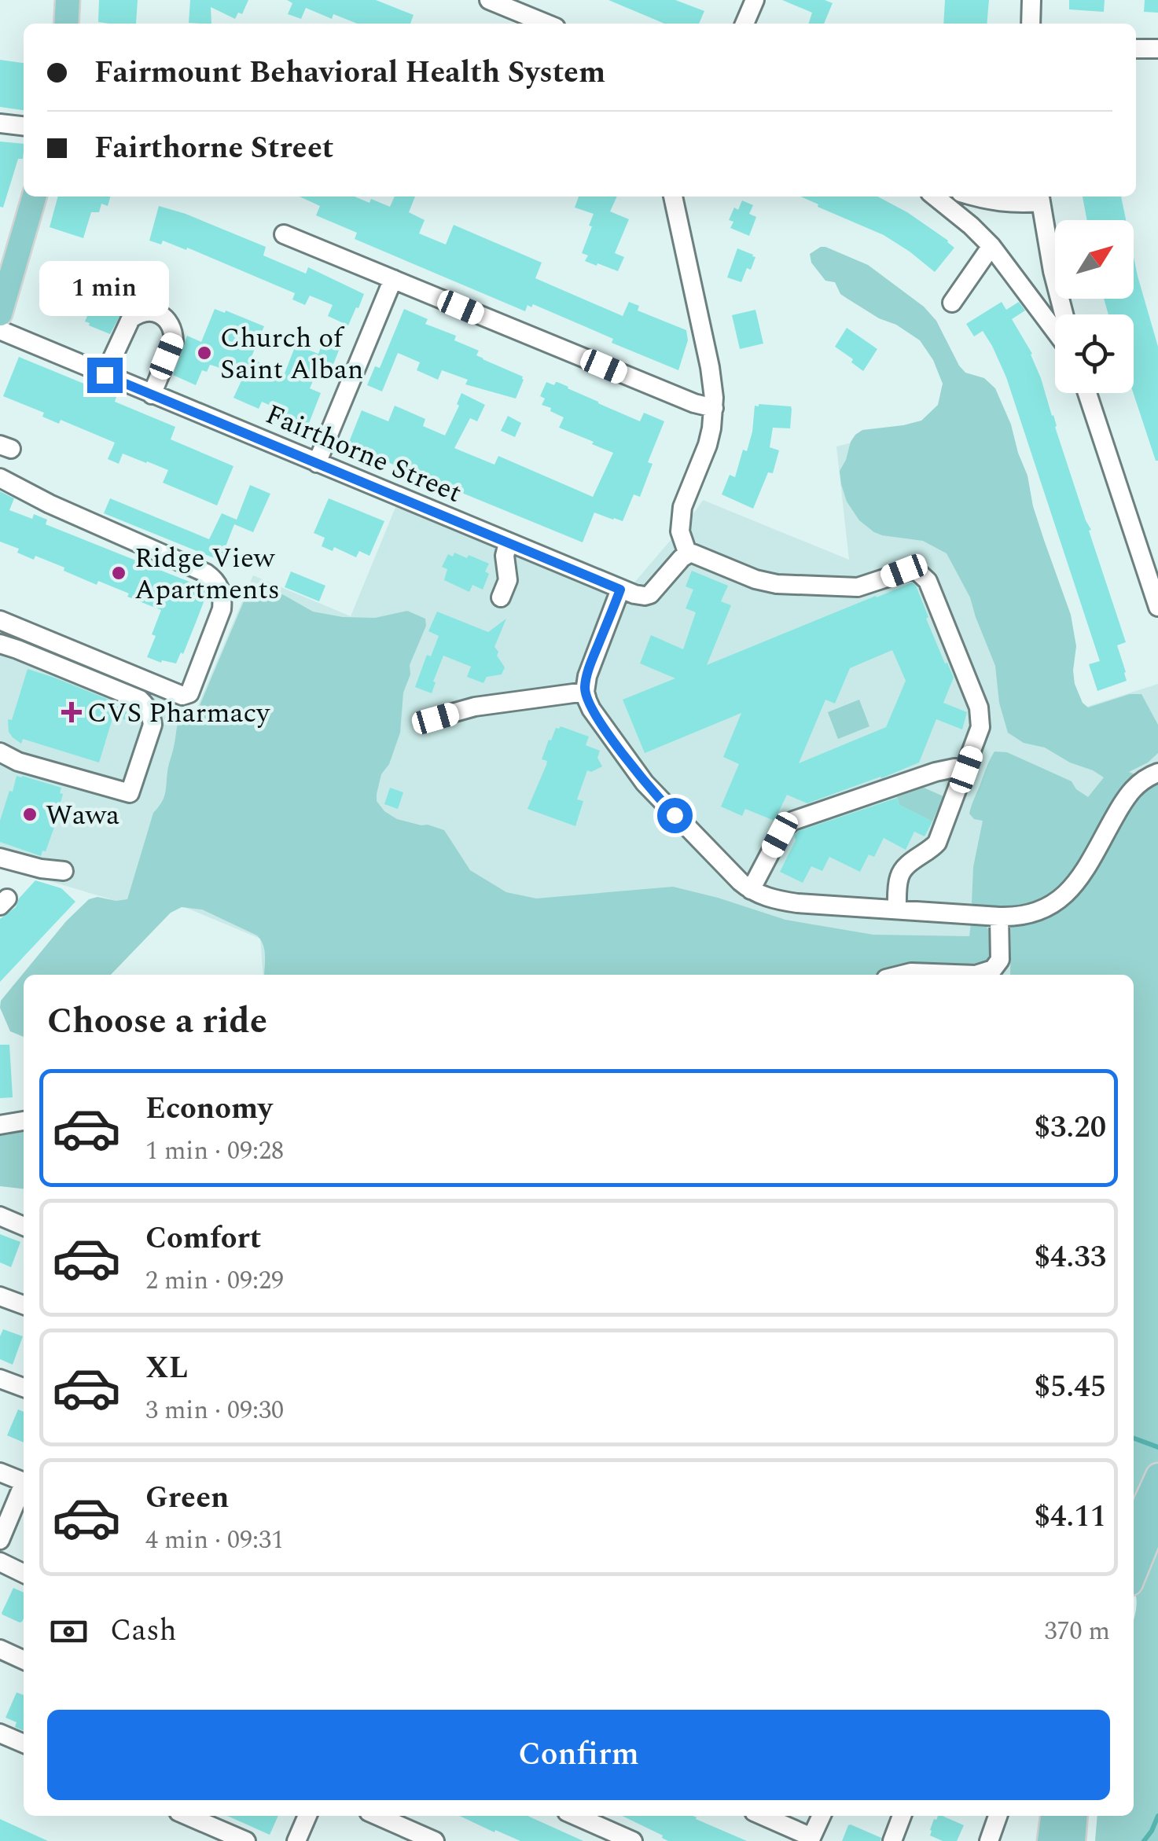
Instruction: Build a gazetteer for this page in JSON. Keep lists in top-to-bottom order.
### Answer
{
  "streets": {
    "street": ["Fairthorne Street"]
  },
  "places": {
    "other": ["Church of Saint Alban", "Ridge View Apartments", "Wawa"],
    "health": ["CVS Pharmacy"]
  },
  "north": "top right",
  "page": {
    "banner": ["Fairmount Behavioral Health System", "Fairthorne Street"],
    "bubble": "1 min",
    "heading": "Choose a ride",
    "list": [
      {
        "name": "Economy",
        "note": "1 min · 09:28",
        "value": "$3.20"
      },
      {
        "name": "Comfort",
        "note": "2 min · 09:29",
        "value": "$4.33"
      },
      {
        "name": "XL",
        "note": "3 min · 09:30",
        "value": "$5.45"
      },
      {
        "name": "Green",
        "note": "4 min · 09:31",
        "value": "$4.11"
      }
    ],
    "pay": ["Cash", "370 m"],
    "buttons": "Confirm"
  }
}
